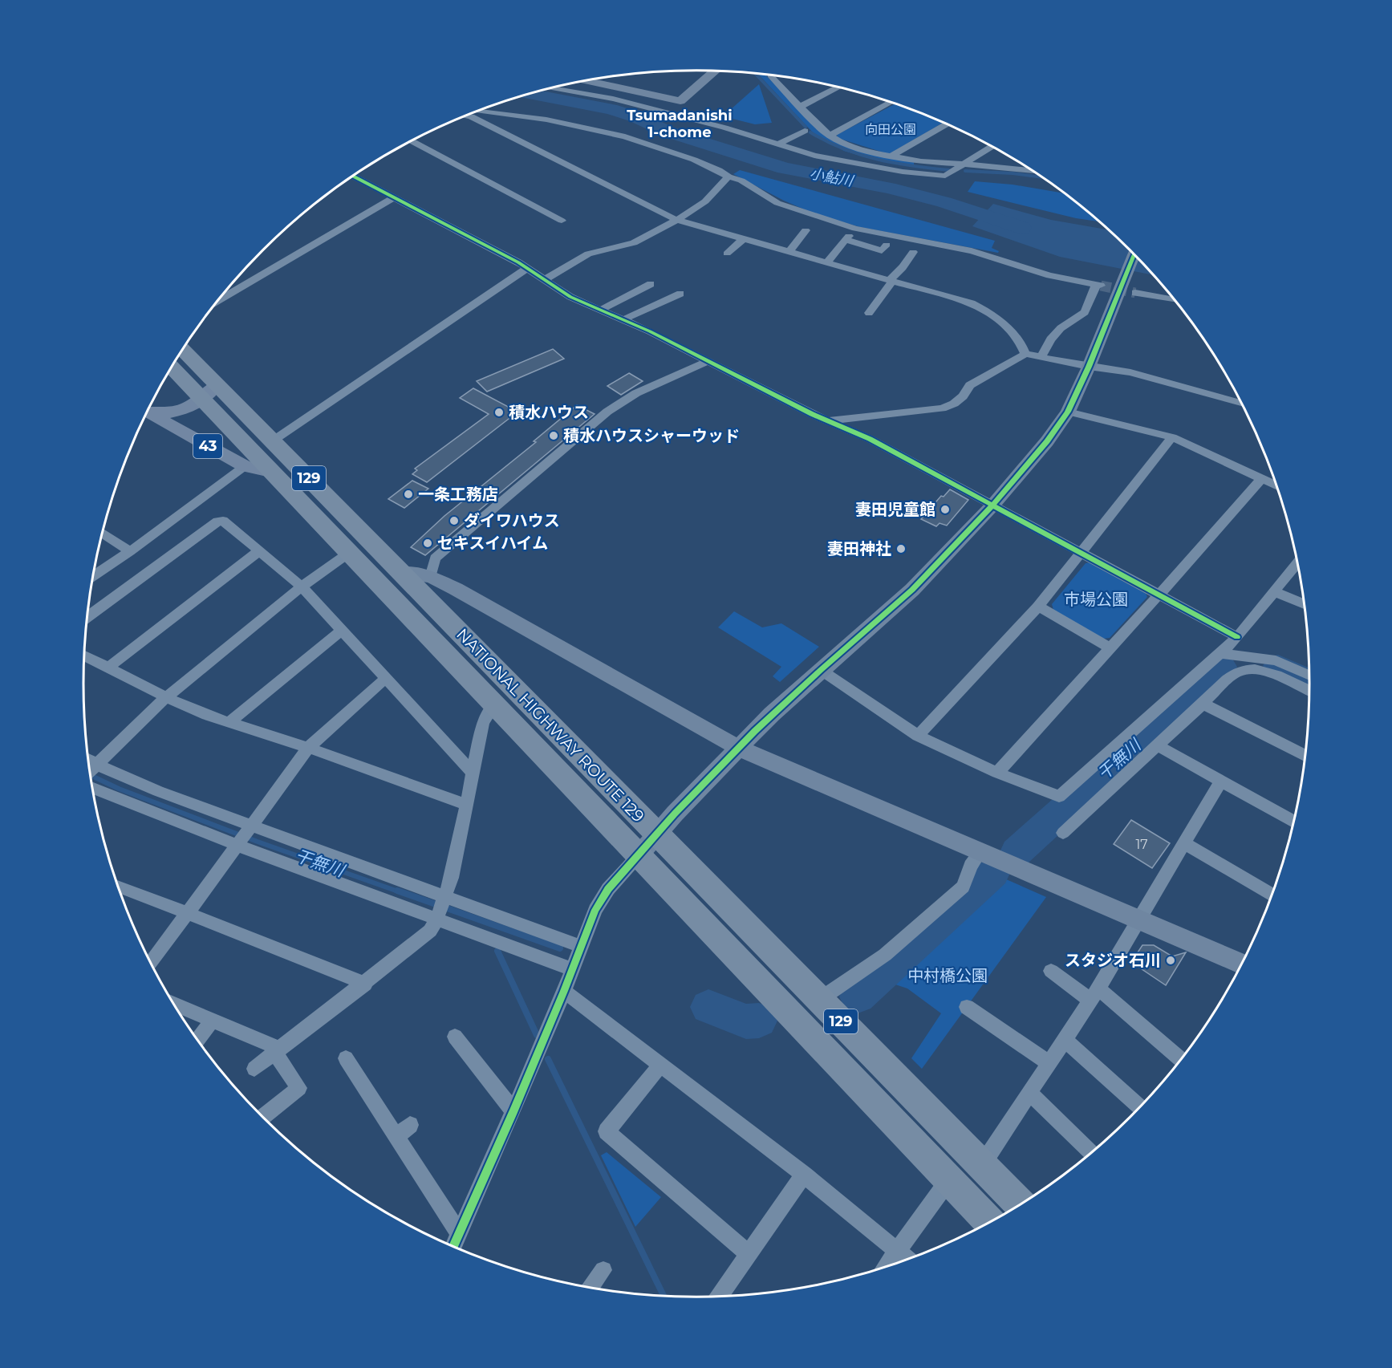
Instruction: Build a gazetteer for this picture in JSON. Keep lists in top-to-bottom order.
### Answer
{
  "streets": {
    "highway": ["129", "NATIONAL HIGHWAY ROUTE 129"],
    "main road": ["43"]
  },
  "crossings": [
    ["43", "NATIONAL HIGHWAY ROUTE 129"]
  ],
  "districts": ["Tsumadanishi 1-chome"],
  "water": ["小鮎川", "干無川"],
  "parks": ["向田公園", "市場公園", "中村橋公園"],
  "places": [
    "積水ハウス",
    "積水ハウスシャーウッド",
    "一条工務店",
    "妻田児童館",
    "ダイワハウス",
    "セキスイハイム",
    "妻田神社",
    "スタジオ石川"
  ],
  "house_numbers": ["17"]
}
